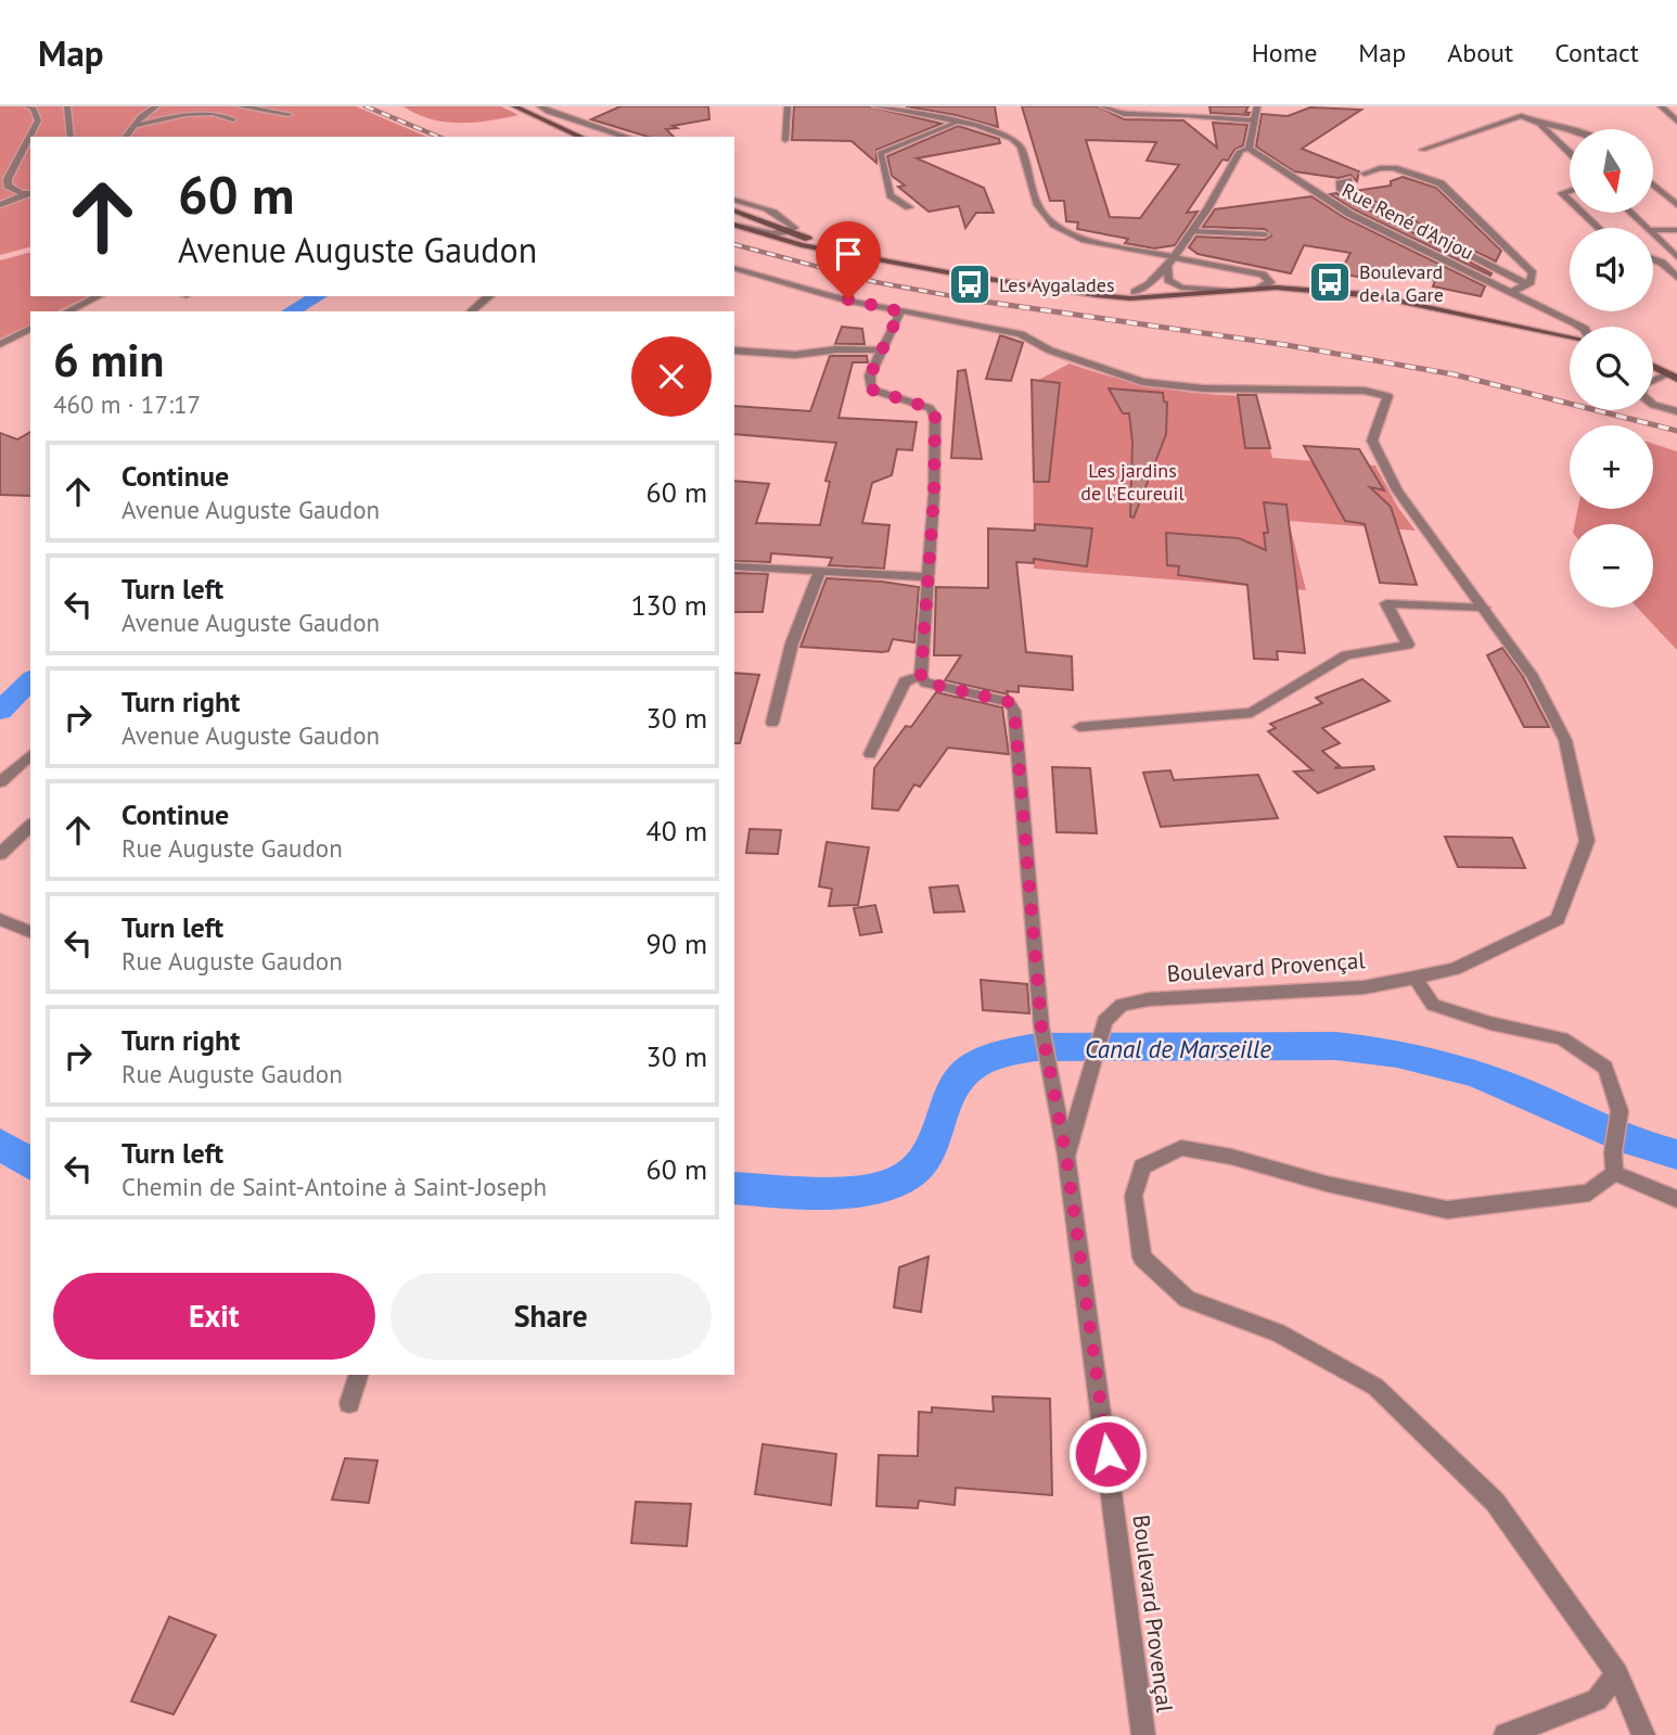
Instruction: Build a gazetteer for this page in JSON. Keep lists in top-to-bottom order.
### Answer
{
  "streets": {
    "street": ["Rue René d'Anjou", "Boulevard Provençal"]
  },
  "water": ["Canal de Marseille"],
  "parks": ["Les jardins de l'Ecureuil"],
  "places": {
    "bus stop": ["Boulevard de la Gare", "Les Aygalades"]
  },
  "north": "bottom",
  "page": {
    "header": "Map",
    "nav": [
      "Home",
      "Map",
      "About",
      "Contact"
    ],
    "map_buttons": ["+", "−"],
    "turn": ["60 m", "Avenue Auguste Gaudon"],
    "heading": ["6 min", "460 m · 17:17"],
    "list": [
      {
        "name": "Continue",
        "note": "Avenue Auguste Gaudon",
        "value": "60 m"
      },
      {
        "name": "Turn left",
        "note": "Avenue Auguste Gaudon",
        "value": "130 m"
      },
      {
        "name": "Turn right",
        "note": "Avenue Auguste Gaudon",
        "value": "30 m"
      },
      {
        "name": "Continue",
        "note": "Rue Auguste Gaudon",
        "value": "40 m"
      },
      {
        "name": "Turn left",
        "note": "Rue Auguste Gaudon",
        "value": "90 m"
      },
      {
        "name": "Turn right",
        "note": "Rue Auguste Gaudon",
        "value": "30 m"
      },
      {
        "name": "Turn left",
        "note": "Chemin de Saint-Antoine à Saint-Joseph",
        "value": "60 m"
      }
    ],
    "buttons": ["Exit", "Share"]
  }
}
